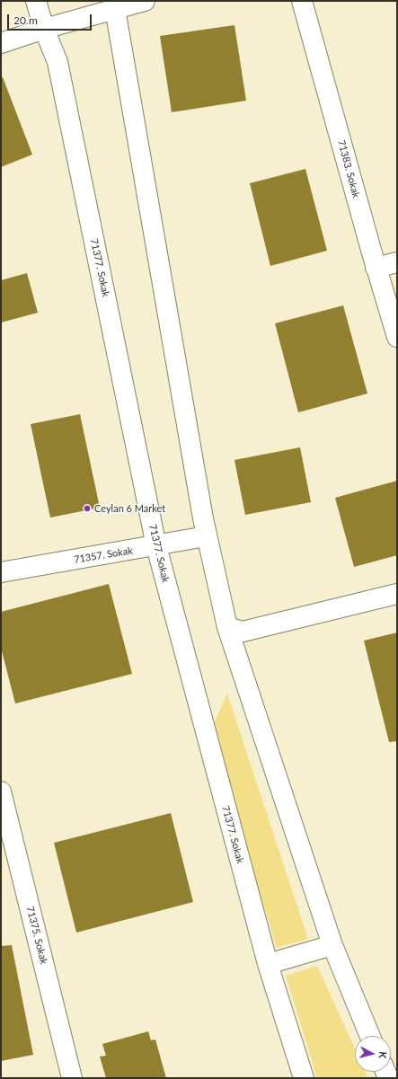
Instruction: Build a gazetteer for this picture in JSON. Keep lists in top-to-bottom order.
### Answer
{
  "streets": {
    "street": [
      "71383. Sokak",
      "71377. Sokak",
      "71357. Sokak",
      "71375. Sokak"
    ]
  },
  "crossings": [
    ["71377. Sokak", "71357. Sokak"]
  ],
  "places": ["Ceylan 6 Market"],
  "scale_bar": "20 m",
  "north": "right"
}
